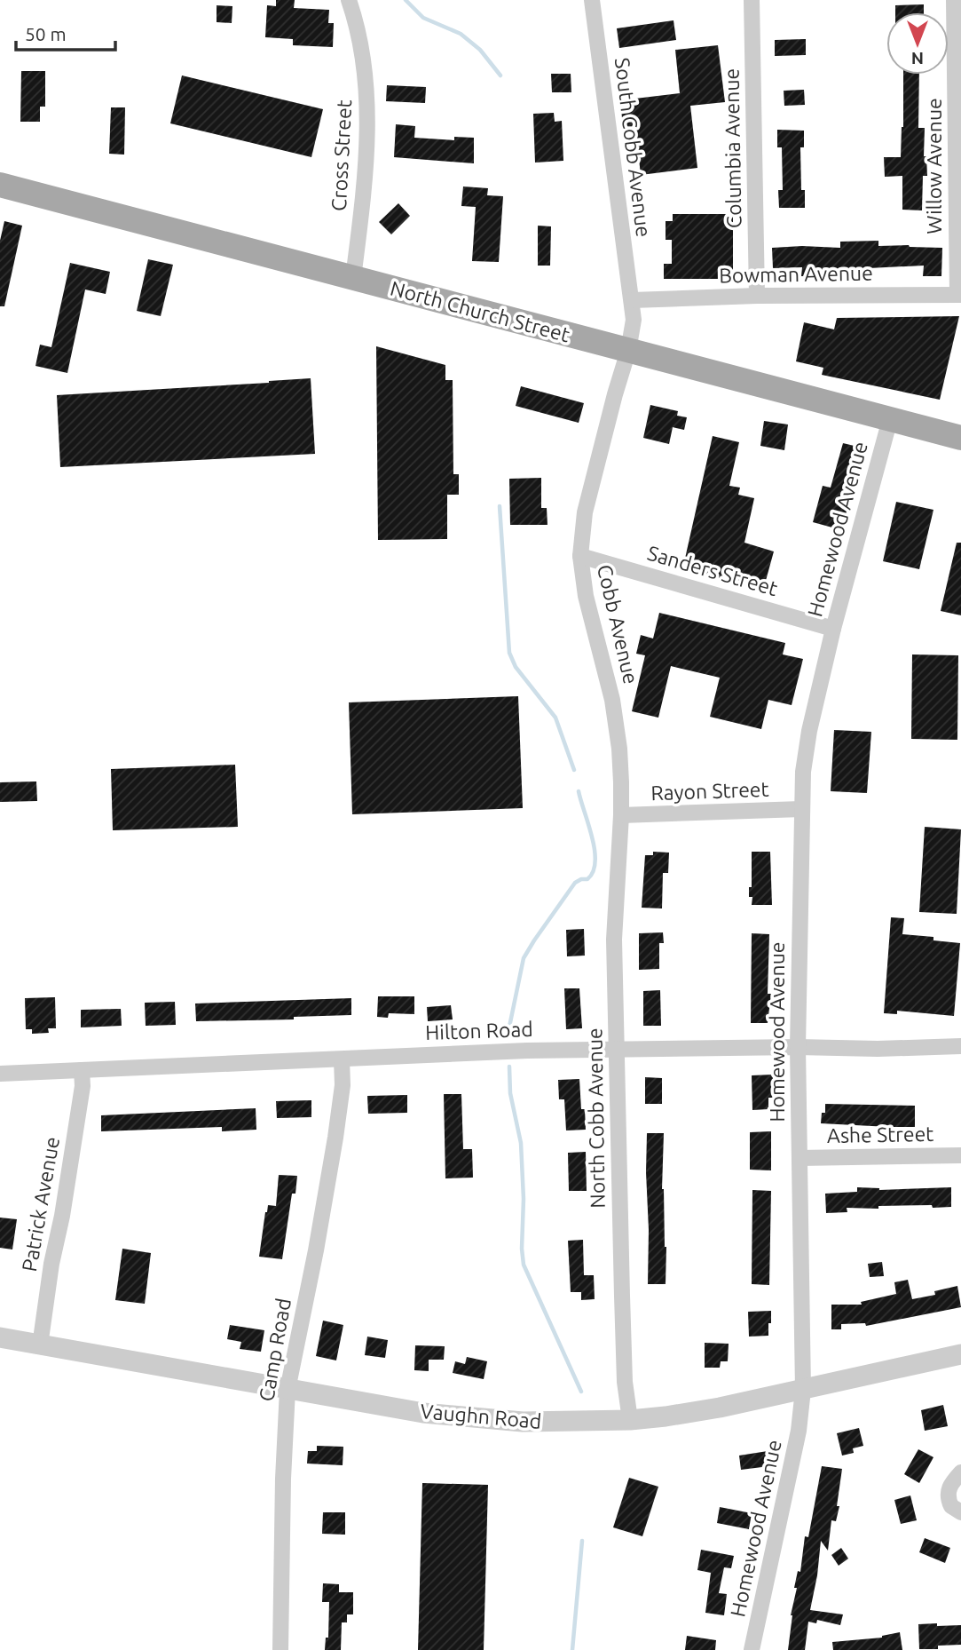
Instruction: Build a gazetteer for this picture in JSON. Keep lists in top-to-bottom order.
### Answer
{
  "streets": {
    "main road": ["North Church Street"],
    "street": [
      "South Cobb Avenue",
      "Columbia Avenue",
      "Cross Street",
      "Willow Avenue",
      "Bowman Avenue",
      "Homewood Avenue",
      "Sanders Street",
      "Cobb Avenue",
      "Rayon Street",
      "Hilton Road",
      "North Cobb Avenue",
      "Ashe Street",
      "Patrick Avenue",
      "Camp Road",
      "Vaughn Road"
    ]
  },
  "crossings": [
    ["South Cobb Avenue", "Bowman Avenue"],
    ["South Cobb Avenue", "Cobb Avenue"],
    ["Columbia Avenue", "Bowman Avenue"],
    ["Cross Street", "North Church Street"],
    ["Willow Avenue", "Bowman Avenue"],
    ["Bowman Avenue", "Cobb Avenue"],
    ["North Church Street", "Homewood Avenue"],
    ["North Church Street", "Cobb Avenue"],
    ["Homewood Avenue", "Sanders Street"],
    ["Homewood Avenue", "Rayon Street"],
    ["Homewood Avenue", "Hilton Road"],
    ["Homewood Avenue", "Ashe Street"],
    ["Homewood Avenue", "Vaughn Road"],
    ["Sanders Street", "Cobb Avenue"],
    ["Cobb Avenue", "Rayon Street"],
    ["Cobb Avenue", "North Cobb Avenue"],
    ["Rayon Street", "North Cobb Avenue"],
    ["Hilton Road", "North Cobb Avenue"],
    ["Hilton Road", "Patrick Avenue"],
    ["Hilton Road", "Camp Road"],
    ["North Cobb Avenue", "Vaughn Road"],
    ["Patrick Avenue", "Vaughn Road"],
    ["Camp Road", "Vaughn Road"]
  ],
  "scale_bar": "50 m",
  "north": "bottom"
}
